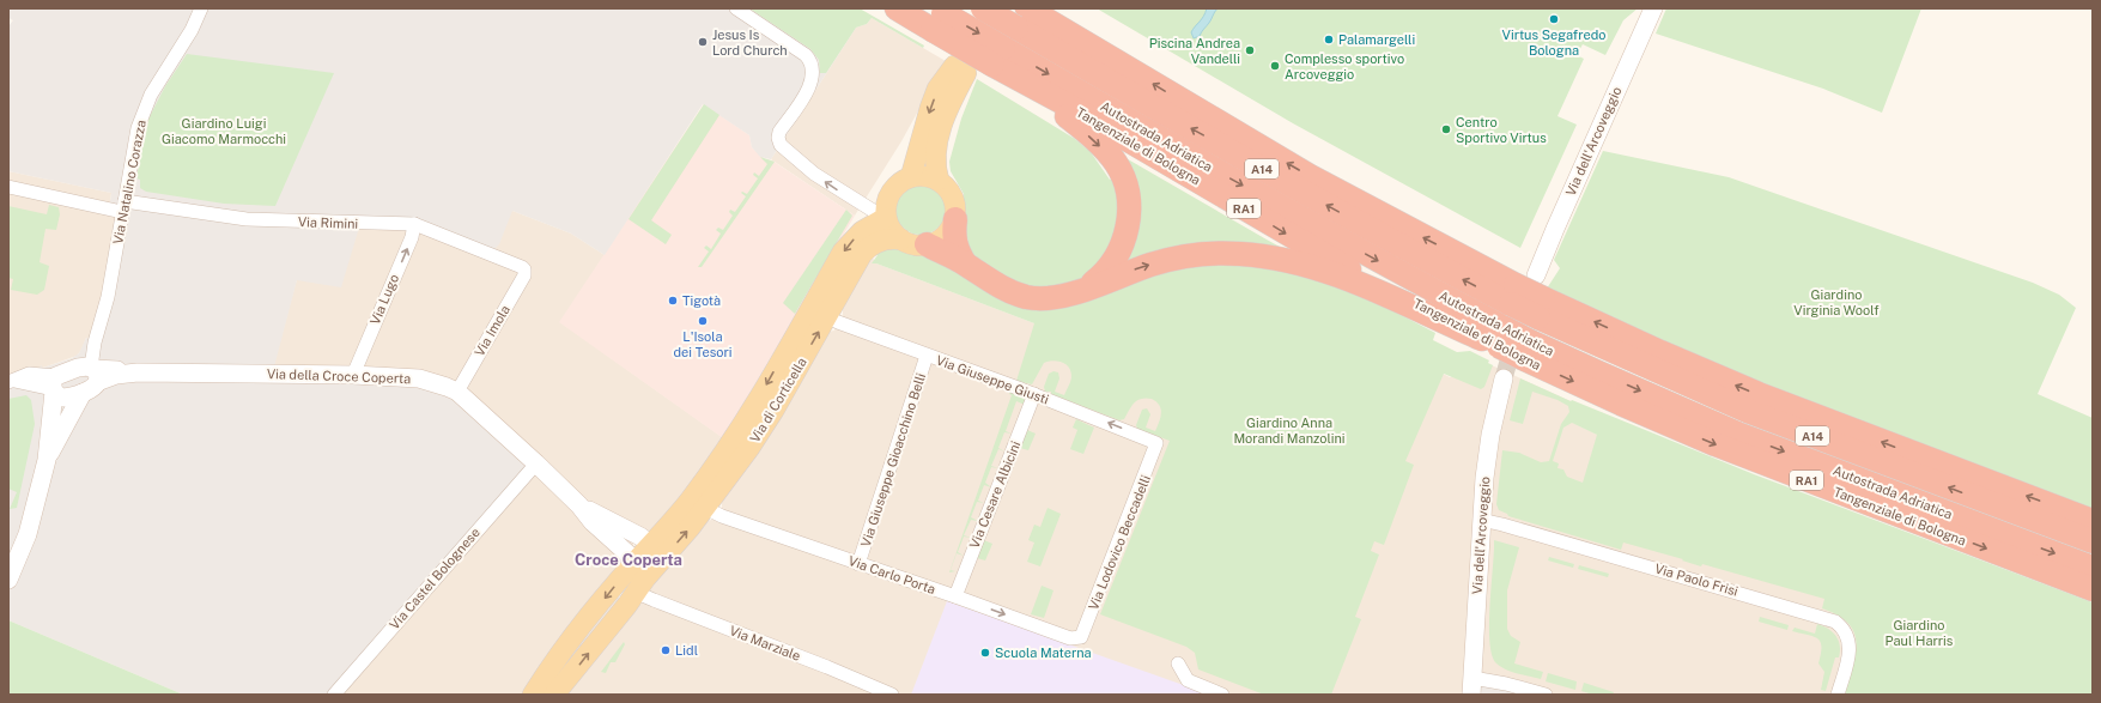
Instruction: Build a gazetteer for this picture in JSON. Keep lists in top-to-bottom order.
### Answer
{
  "streets": {
    "highway": [
      "Autostrada Adriatica",
      "Tangenziale di Bologna",
      "A14",
      "RA1"
    ],
    "main road": ["Via di Corticella"],
    "street": [
      "Via dell'Arcoveggio",
      "Via Natalino Corazza",
      "Via Rimini",
      "Via Lugo",
      "Via Imola",
      "Via della Croce Coperta",
      "Via Giuseppe Giusti",
      "Via Giuseppe Gioacchino Belli",
      "Via Cesare Albicini",
      "Via Lodovico Beccadelli",
      "Via Carlo Porta",
      "Via Castel Bolognese",
      "Via Paolo Frisi",
      "Via Marziale"
    ]
  },
  "crossings": [
    ["Autostrada Adriatica", "Via dell'Arcoveggio"],
    ["Autostrada Adriatica", "Tangenziale di Bologna"],
    ["Via dell'Arcoveggio", "Via Paolo Frisi"],
    ["Via Natalino Corazza", "Via Rimini"],
    ["Via Natalino Corazza", "Via della Croce Coperta"],
    ["Via Rimini", "Via Lugo"],
    ["Via Rimini", "Via Imola"],
    ["Via Lugo", "Via della Croce Coperta"],
    ["Via Imola", "Via della Croce Coperta"],
    ["Via della Croce Coperta", "Via di Corticella"],
    ["Via della Croce Coperta", "Via Castel Bolognese"],
    ["Via Giuseppe Giusti", "Via di Corticella"],
    ["Via Giuseppe Giusti", "Via Giuseppe Gioacchino Belli"],
    ["Via Giuseppe Giusti", "Via Cesare Albicini"],
    ["Via Giuseppe Giusti", "Via Lodovico Beccadelli"],
    ["Via di Corticella", "Via Carlo Porta"],
    ["Via di Corticella", "Via Marziale"],
    ["Via Giuseppe Gioacchino Belli", "Via Carlo Porta"],
    ["Via Cesare Albicini", "Via Carlo Porta"],
    ["Via Lodovico Beccadelli", "Via Carlo Porta"]
  ],
  "one_way": ["Via Lugo", "Via Giuseppe Giusti"],
  "districts": ["Croce Coperta"],
  "parks": [
    "Giardino Luigi Giacomo Marmocchi",
    "Giardino Virginia Woolf",
    "Giardino Anna Morandi Manzolini",
    "Giardino Paul Harris"
  ],
  "places": [
    "Virtus Segafredo Bologna",
    "Palamargelli",
    "Jesus Is Lord Church",
    "Piscina Andrea Vandelli",
    "Complesso sportivo Arcoveggio",
    "Centro Sportivo Virtus",
    "Tigotà",
    "L'Isola dei Tesori",
    "Lidl",
    "Scuola Materna"
  ]
}
